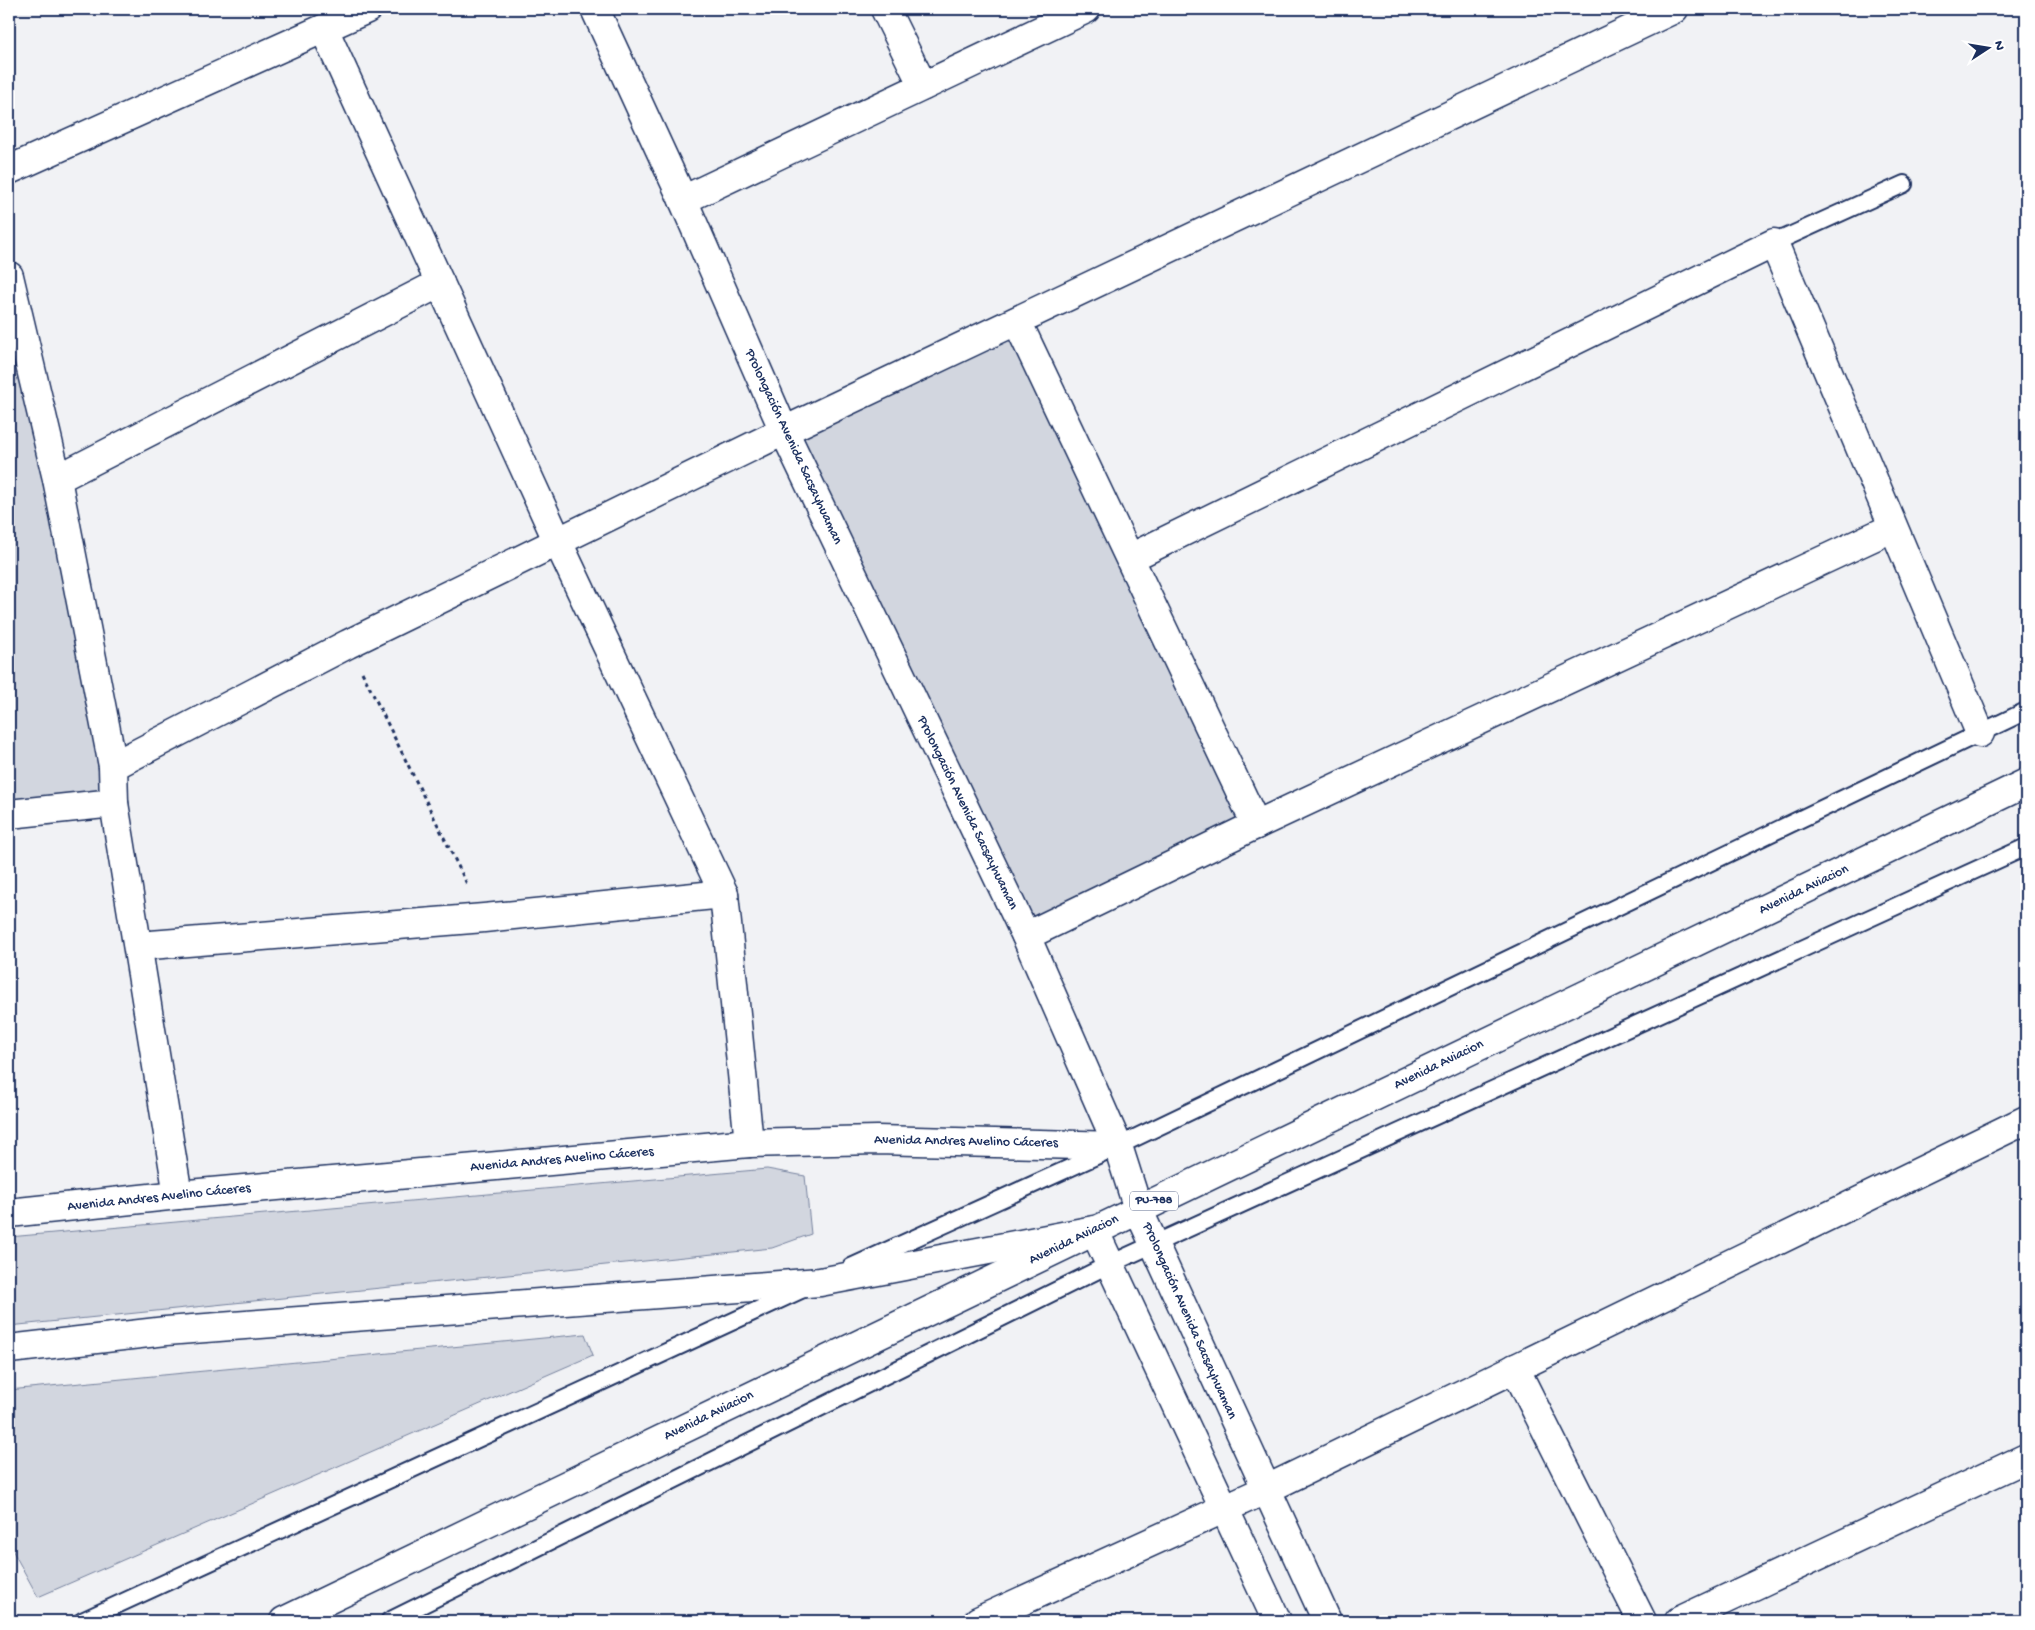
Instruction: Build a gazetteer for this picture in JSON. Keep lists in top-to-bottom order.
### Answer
{
  "streets": {
    "street": [
      "Prolongación Avenida Sacsayhuaman",
      "Avenida Aviacion",
      "Avenida Andres Avelino Cáceres",
      "PU-788"
    ]
  },
  "crossings": [
    ["Prolongación Avenida Sacsayhuaman", "Avenida Aviacion"],
    ["Prolongación Avenida Sacsayhuaman", "Avenida Andres Avelino Cáceres"]
  ],
  "north": "right"
}
